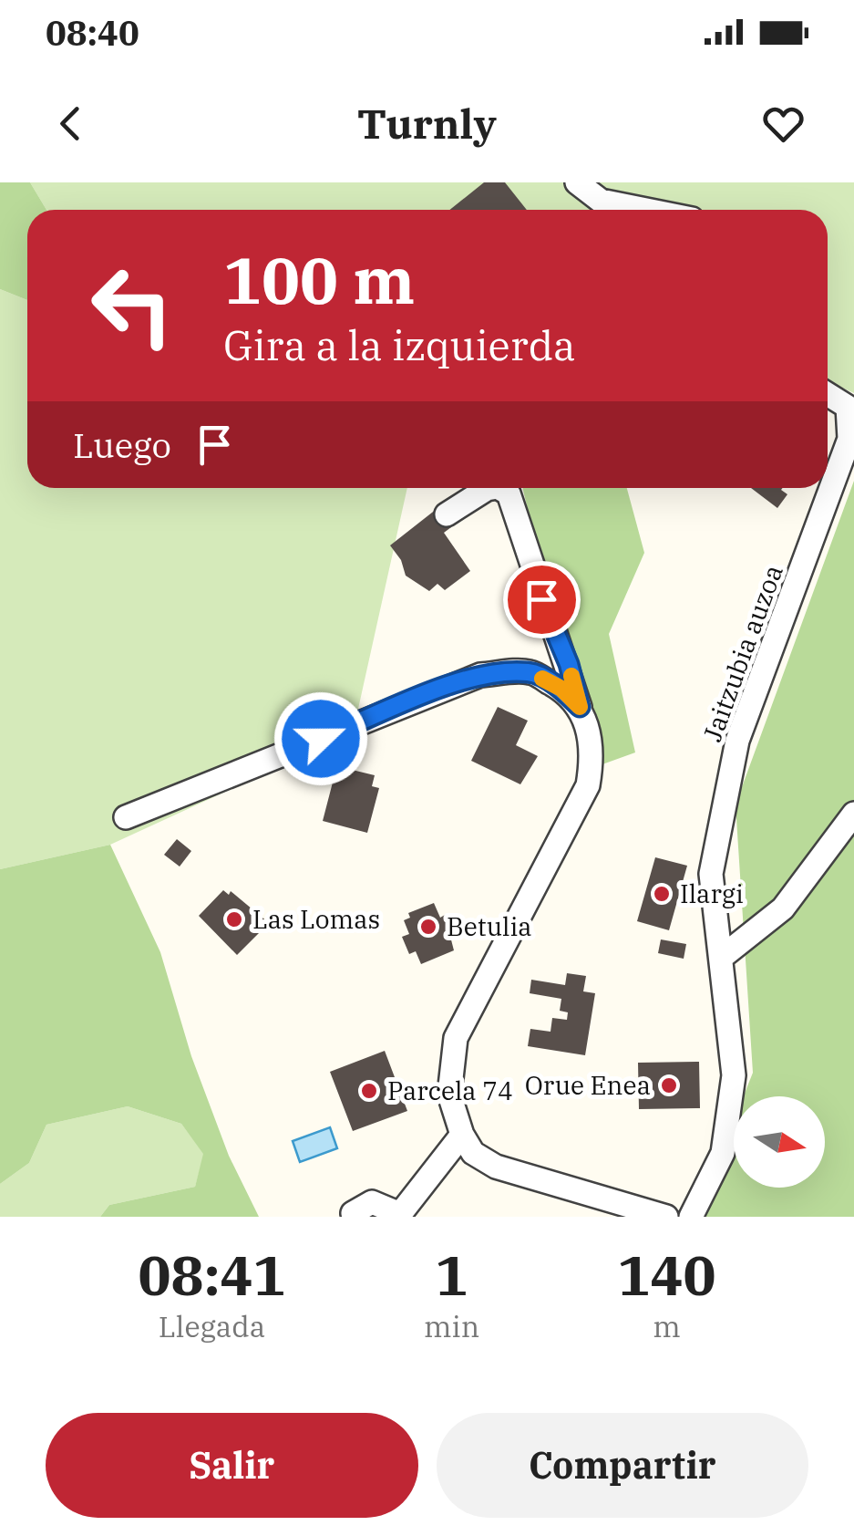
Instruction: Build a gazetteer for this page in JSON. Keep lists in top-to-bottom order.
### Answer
{
  "streets": {
    "street": ["Jaitzubia auzoa"]
  },
  "places": [
    "Ilargi",
    "Las Lomas",
    "Betulia",
    "Orue Enea",
    "Parcela 74"
  ],
  "north": "right",
  "page": {
    "status": "08:40",
    "header": "Turnly",
    "turn": ["100 m", "Gira a la izquierda"],
    "then": "Luego",
    "eta": [
      "08:41",
      "Llegada",
      "1",
      "min",
      "140",
      "m"
    ],
    "buttons": ["Salir", "Compartir"]
  }
}
